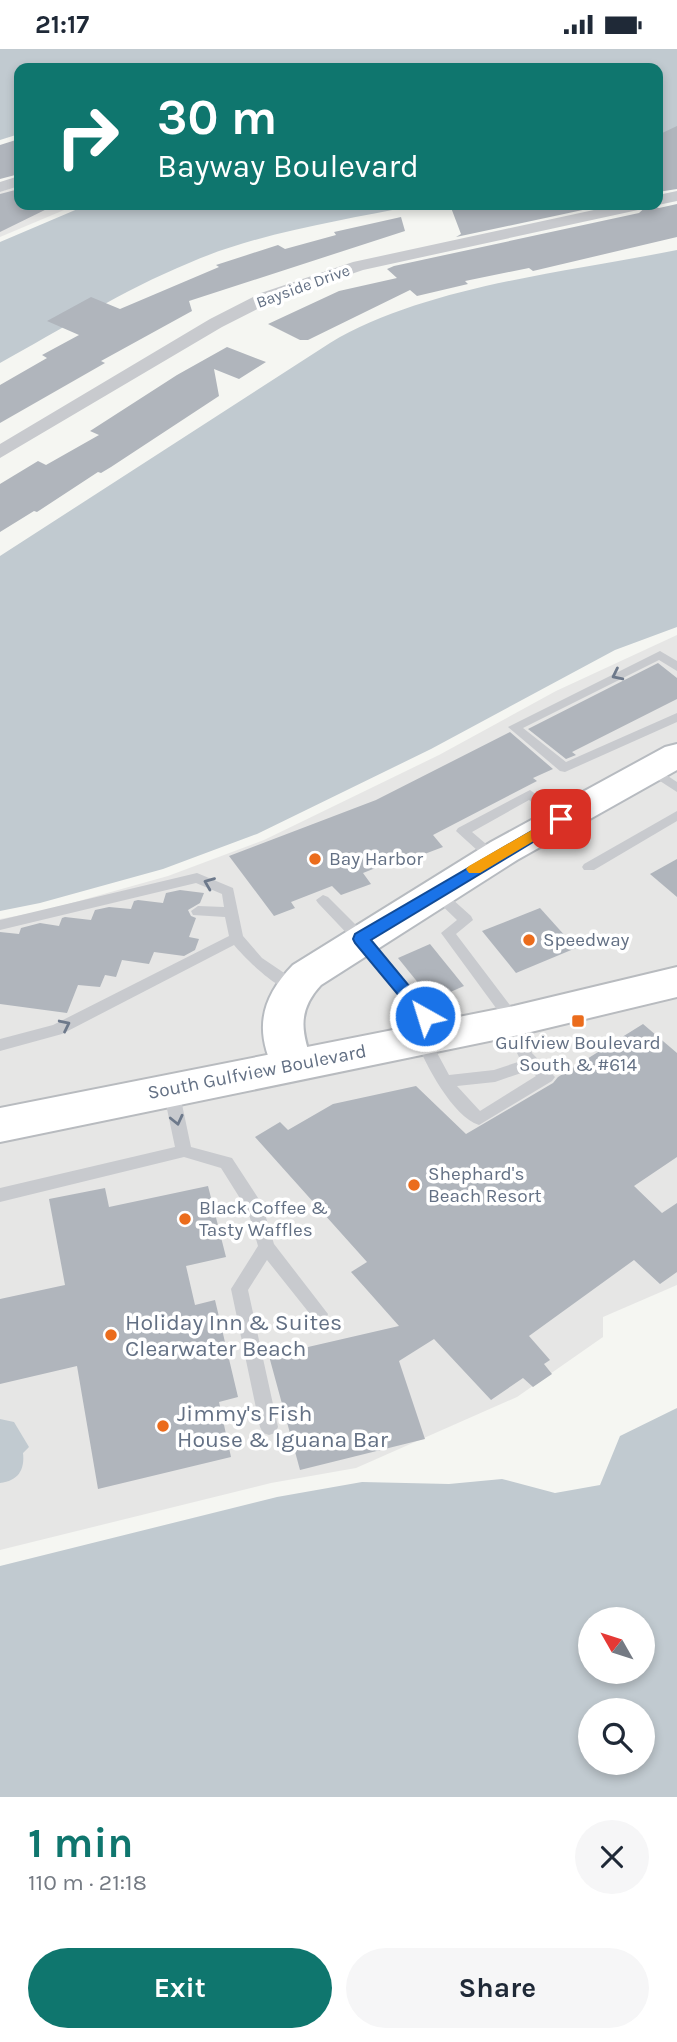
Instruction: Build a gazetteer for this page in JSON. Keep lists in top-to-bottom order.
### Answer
{
  "streets": {
    "main road": ["South Gulfview Boulevard"],
    "street": ["Bayside Drive"]
  },
  "places": {
    "other": [
      "Bay Harbor",
      "Speedway",
      "Shephard's Beach Resort",
      "Black Coffee & Tasty Waffles",
      "Holiday Inn & Suites Clearwater Beach",
      "Jimmy's Fish House & Iguana Bar"
    ],
    "transit": ["Gulfview Boulevard South & #614"]
  },
  "north": "top left",
  "page": {
    "status": "21:17",
    "turn": ["30 m", "Bayway Boulevard"],
    "heading": ["1 min", "110 m · 21:18"],
    "buttons": ["Exit", "Share"]
  }
}
